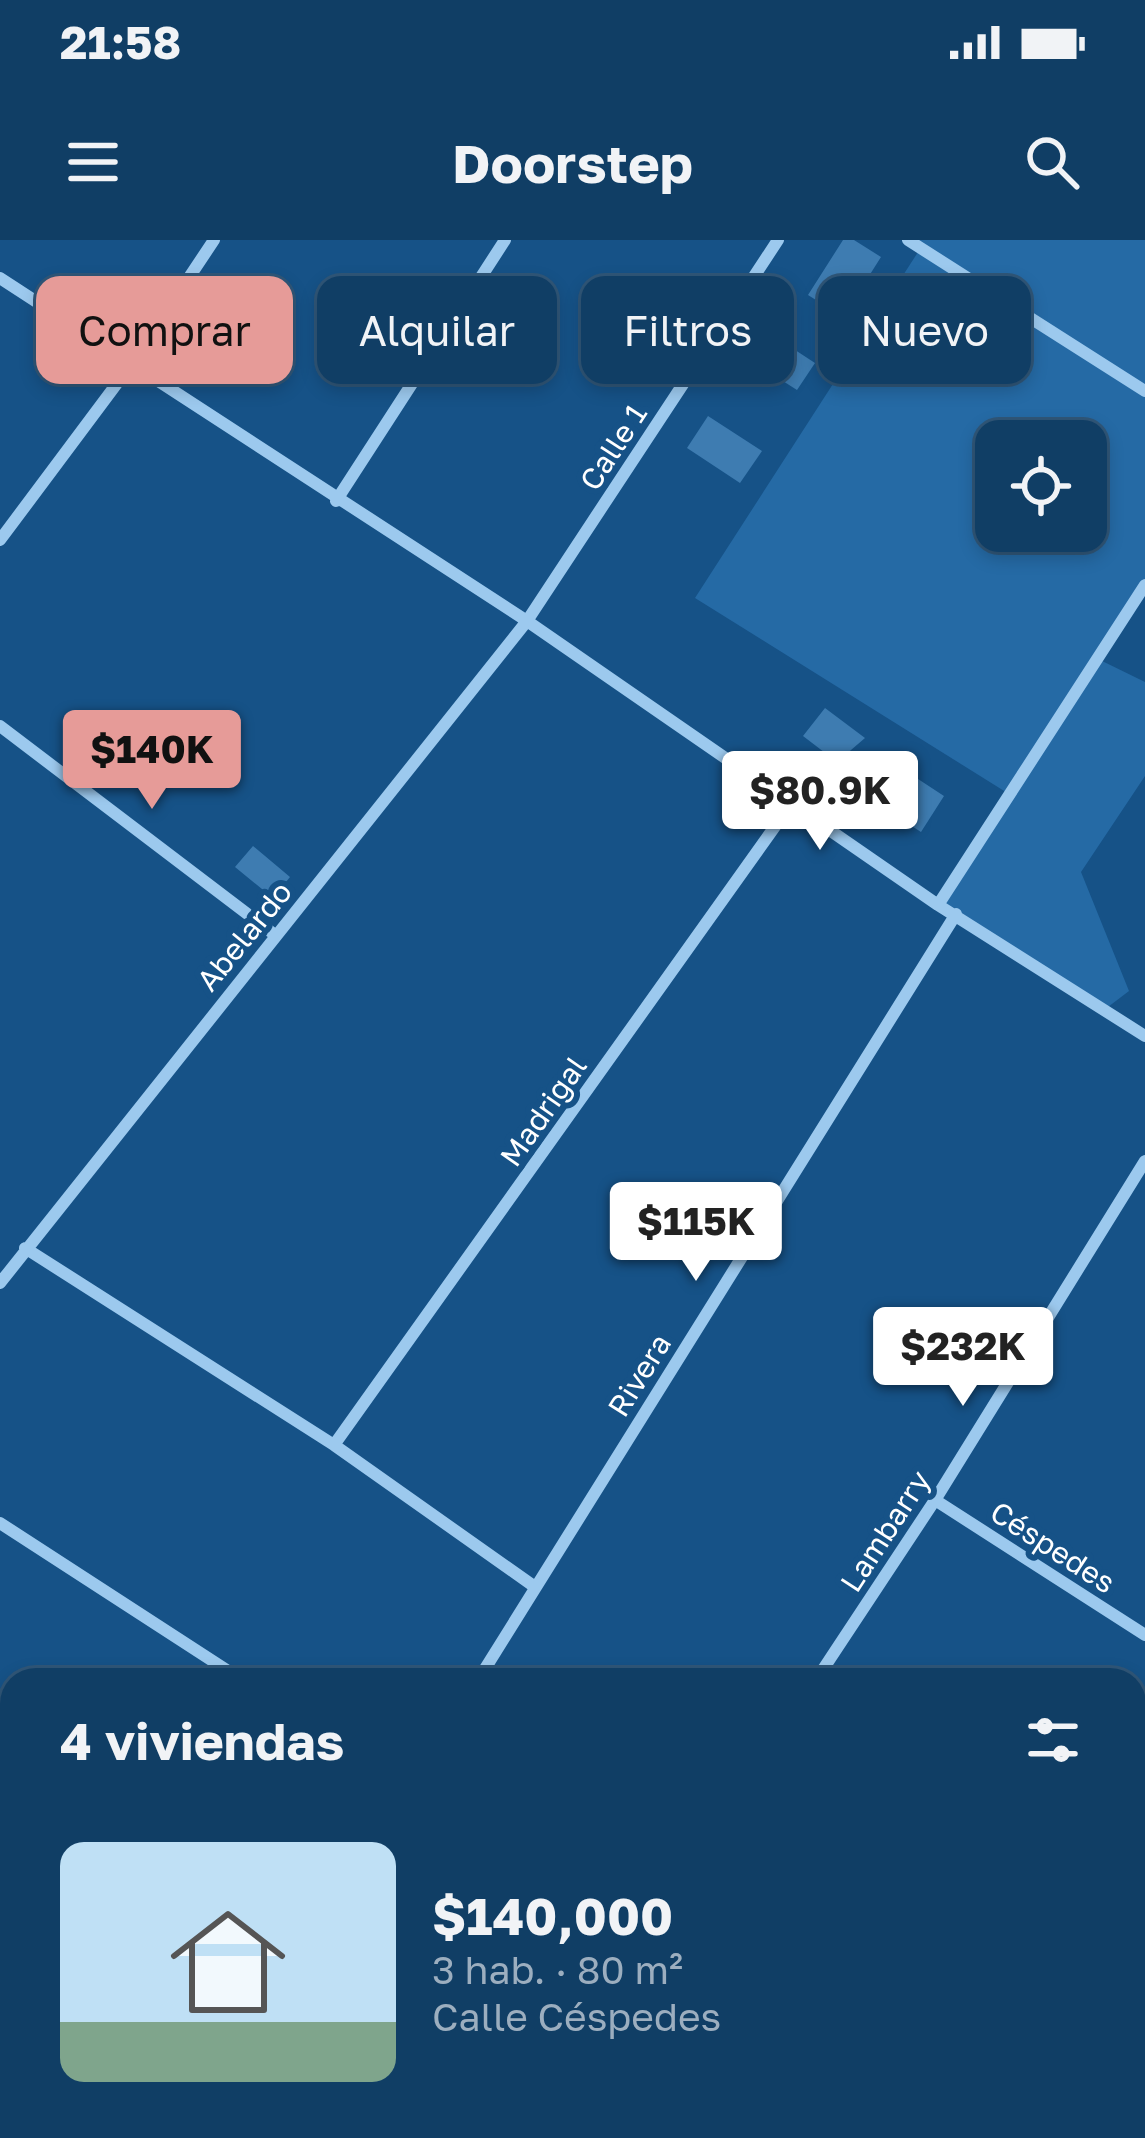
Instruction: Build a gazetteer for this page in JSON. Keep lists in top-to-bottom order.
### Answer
{
  "streets": {
    "street": [
      "Calle 1",
      "Abelardo",
      "Madrigal",
      "Rivera",
      "Lambarry",
      "Céspedes"
    ]
  },
  "crossings": [
    ["Calle 1", "Abelardo"],
    ["Lambarry", "Céspedes"]
  ],
  "page": {
    "status": "21:58",
    "header": "Doorstep",
    "chip": [
      "Comprar",
      "Alquilar",
      "Filtros",
      "Nuevo"
    ],
    "price": [
      "$140K",
      "$80.9K",
      "$115K",
      "$232K"
    ],
    "heading": "4 viviendas",
    "list": [
      {
        "name": "$140,000",
        "note": "3 hab. · 80 m² · Calle Céspedes"
      }
    ]
  }
}
